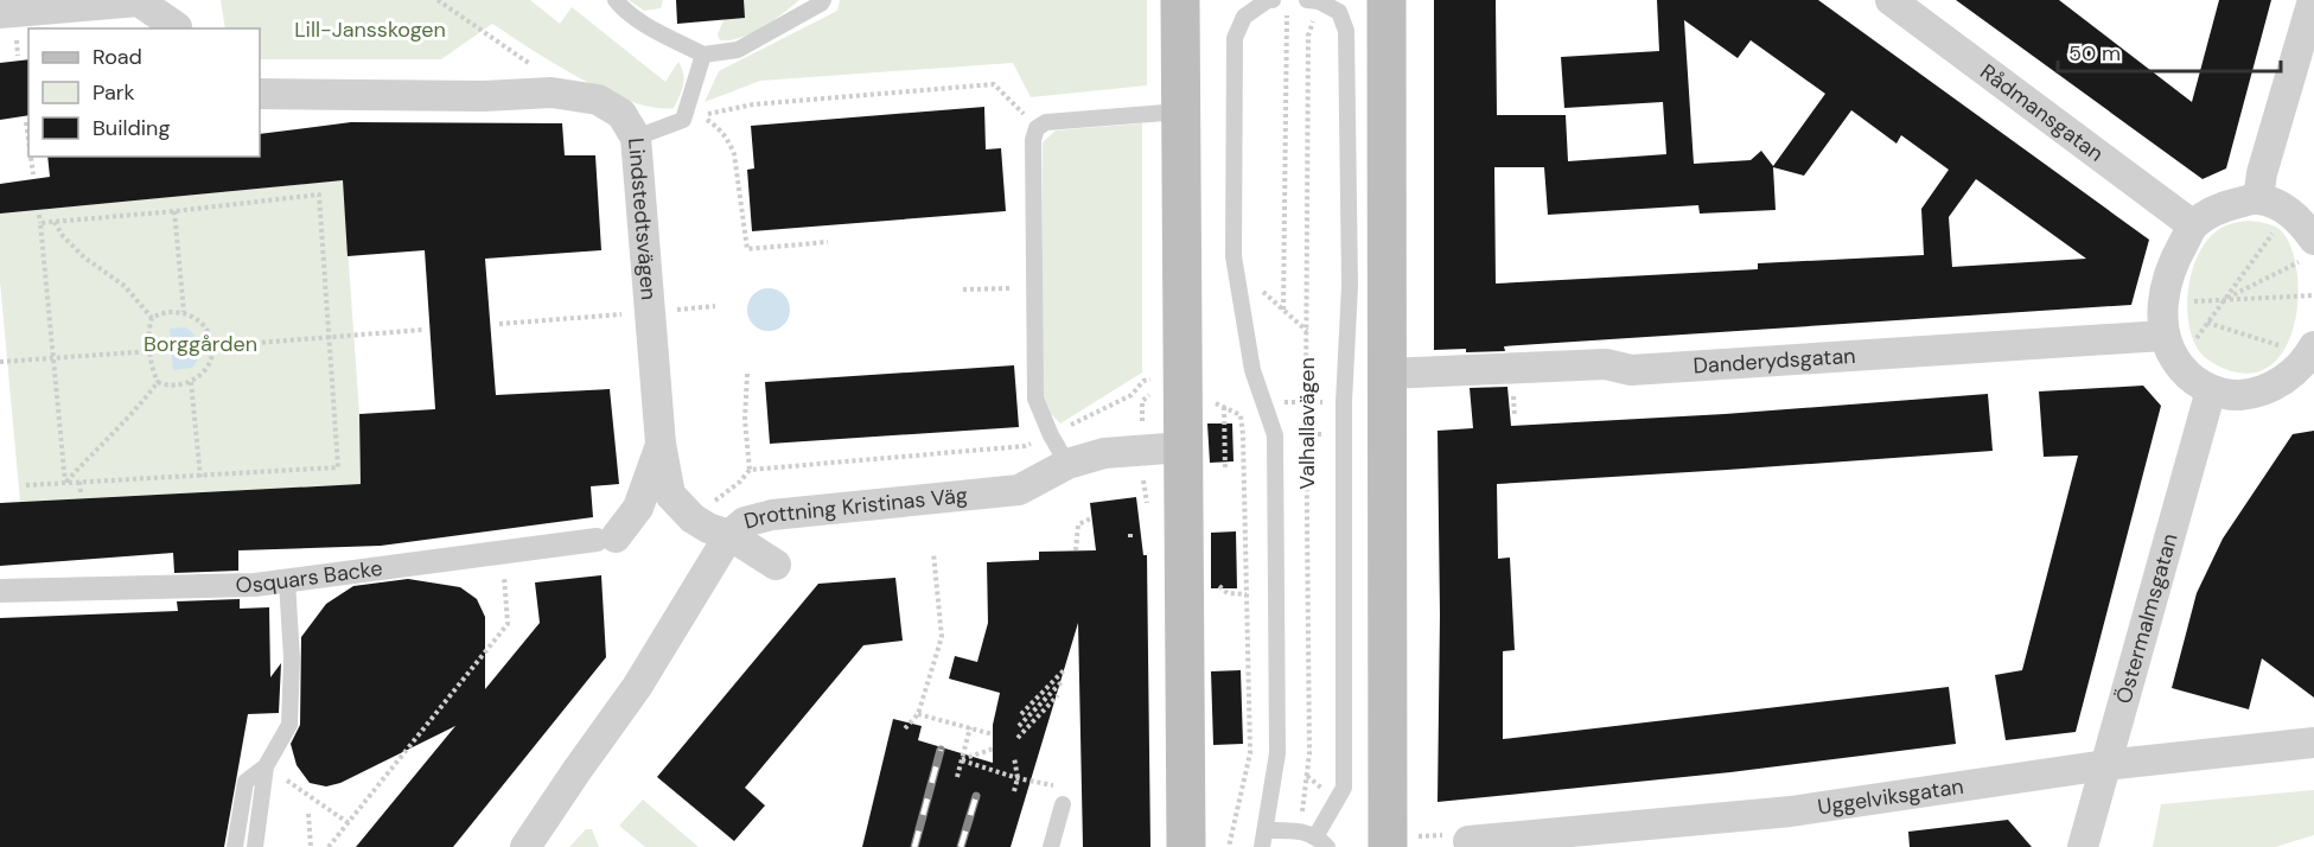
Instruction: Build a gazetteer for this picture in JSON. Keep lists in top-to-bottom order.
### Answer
{
  "streets": {
    "street": [
      "Rådmansgatan",
      "Lindstedtsvägen",
      "Danderydsgatan",
      "Drottning Kristinas Väg",
      "Osquars Backe",
      "Östermalmsgatan",
      "Uggelviksgatan"
    ],
    "path": ["Valhallavägen"]
  },
  "crossings": [
    ["Lindstedtsvägen", "Drottning Kristinas Väg"],
    ["Lindstedtsvägen", "Osquars Backe"],
    ["Östermalmsgatan", "Uggelviksgatan"]
  ],
  "parks": ["Lill-Jansskogen", "Borggården"],
  "legend": ["Road", "Park", "Building"],
  "scale_bar": "50 m"
}
